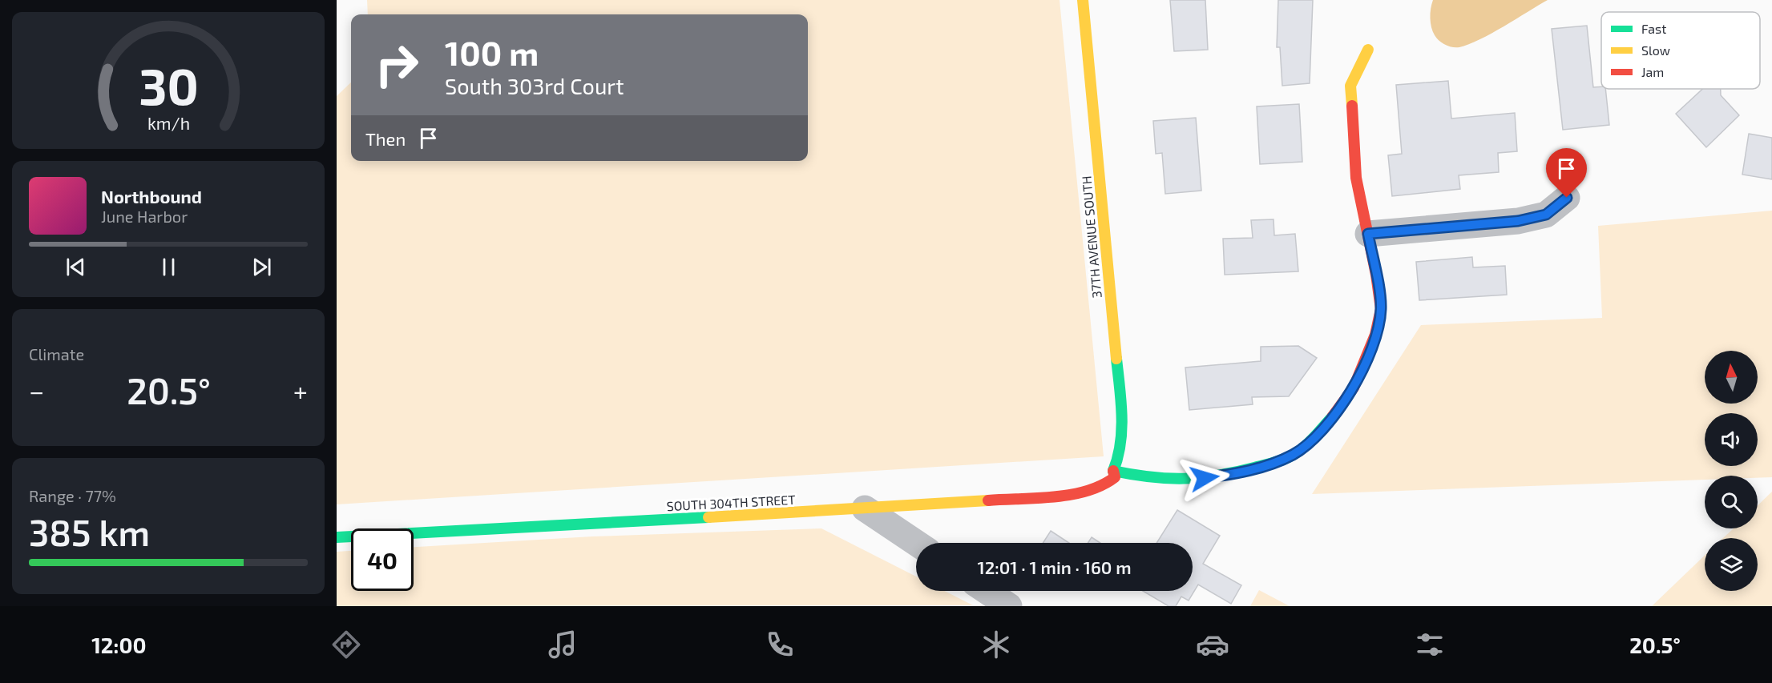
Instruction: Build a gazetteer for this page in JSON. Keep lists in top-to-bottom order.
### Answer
{
  "streets": {
    "street": ["37TH AVENUE SOUTH", "SOUTH 304TH STREET"]
  },
  "crossings": [
    ["37TH AVENUE SOUTH", "SOUTH 304TH STREET"]
  ],
  "legend": ["Fast", "Slow", "Jam"],
  "north": "top",
  "page": {
    "turn": ["100 m", "South 303rd Court"],
    "then": "Then",
    "song": ["Northbound", "June Harbor"],
    "tile": [
      "Climate",
      ["Range · 77%", "385 km"]
    ],
    "heat": ["−", "20.5°", "+"],
    "limit": "40",
    "trip": "12:01 · 1 min · 160 m",
    "tabs": ["12:00", "20.5°"],
    "gauge": ["30", "km/h"]
  }
}
